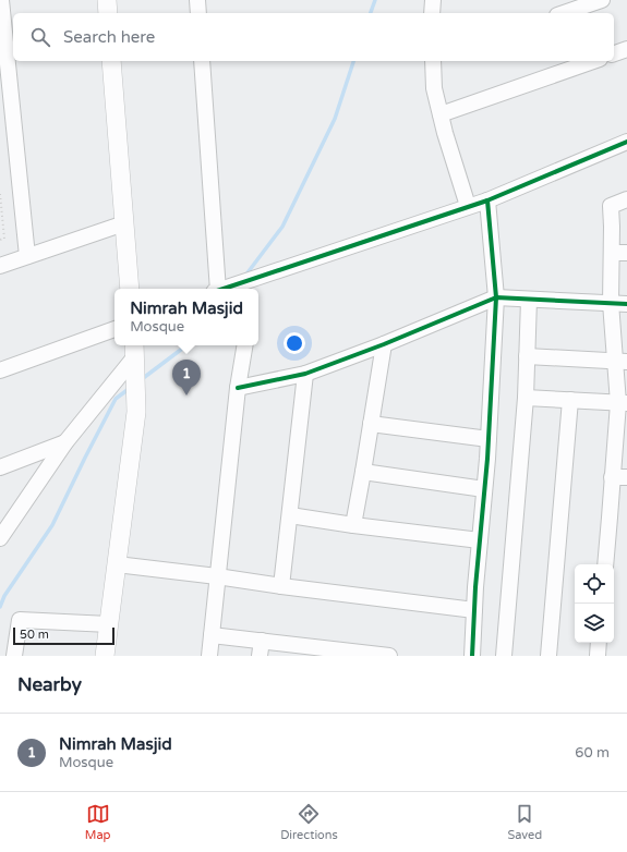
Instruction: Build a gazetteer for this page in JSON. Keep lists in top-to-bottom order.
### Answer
{
  "scale_bar": "50 m",
  "page": {
    "search": "Search here",
    "popup": ["Nimrah Masjid", "Mosque"],
    "pins": "1",
    "scale": "50 m",
    "heading": "Nearby",
    "list": [
      {
        "mark": "1",
        "name": "Nimrah Masjid",
        "note": "Mosque",
        "value": "60 m"
      }
    ],
    "nav": ["Map", "Directions", "Saved"]
  }
}
